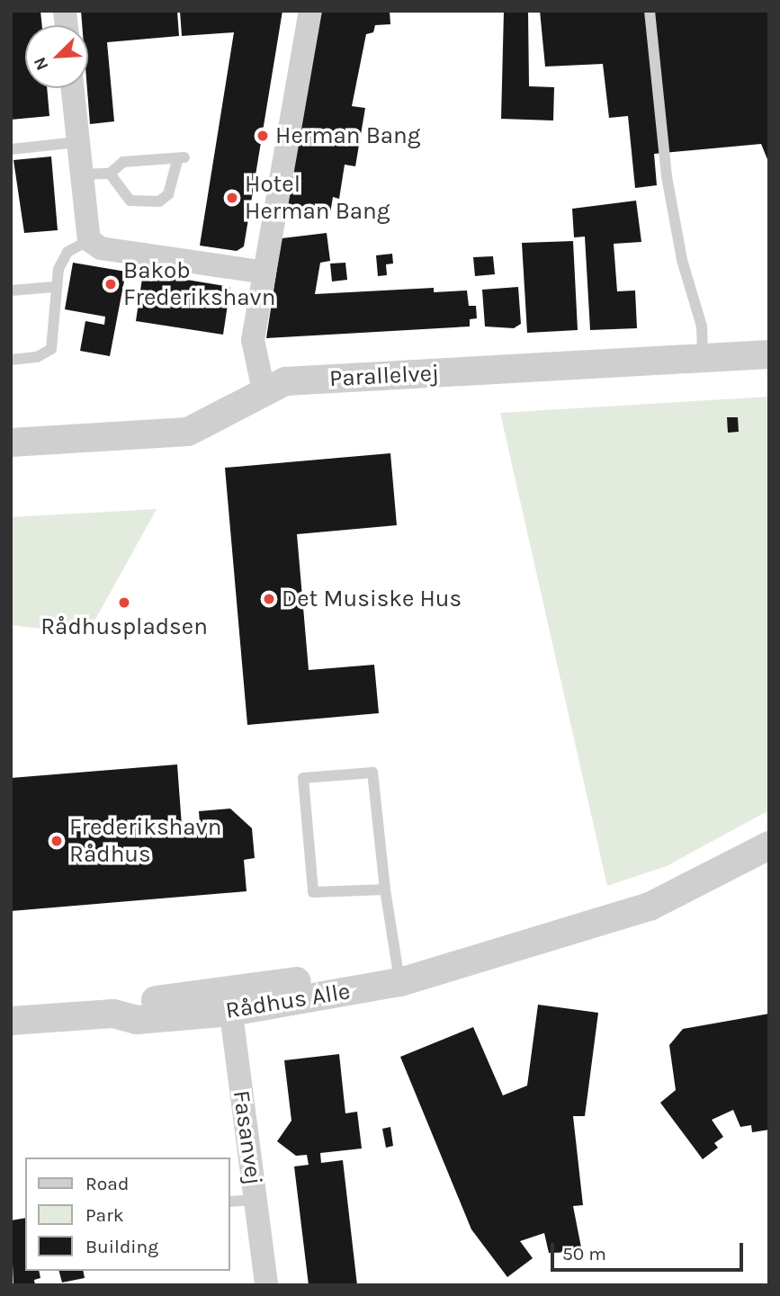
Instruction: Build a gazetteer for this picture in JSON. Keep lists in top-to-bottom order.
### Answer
{
  "streets": {
    "street": ["Parallelvej", "Rådhus Alle", "Fasanvej"]
  },
  "crossings": [
    ["Rådhus Alle", "Fasanvej"]
  ],
  "places": [
    "Herman Bang",
    "Hotel Herman Bang",
    "Bakob Frederikshavn",
    "Det Musiske Hus",
    "Rådhuspladsen",
    "Frederikshavn Rådhus"
  ],
  "legend": ["Road", "Park", "Building"],
  "scale_bar": "50 m",
  "north": "bottom left"
}
